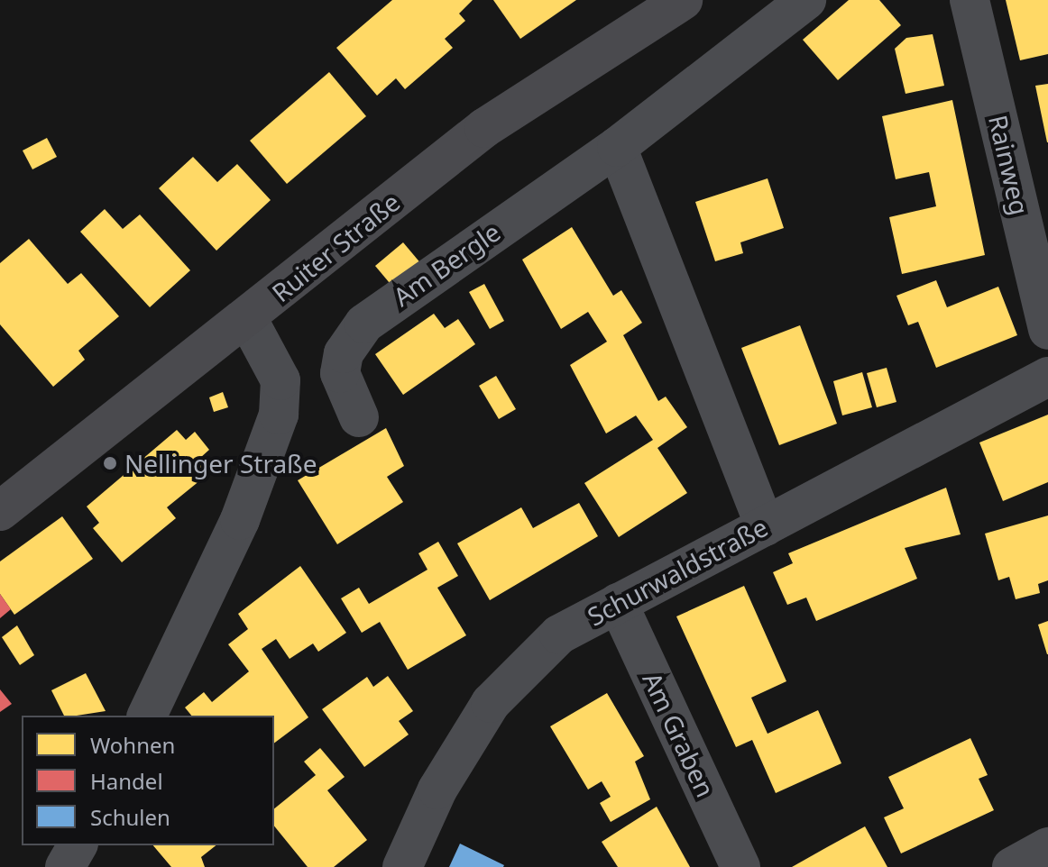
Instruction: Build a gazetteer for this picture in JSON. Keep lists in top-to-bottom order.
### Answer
{
  "streets": {
    "street": [
      "Rainweg",
      "Ruiter Straße",
      "Am Bergle",
      "Schurwaldstraße",
      "Am Graben"
    ]
  },
  "crossings": [
    ["Schurwaldstraße", "Am Graben"]
  ],
  "places": ["Nellinger Straße"],
  "legend": ["Wohnen", "Handel", "Schulen"]
}
